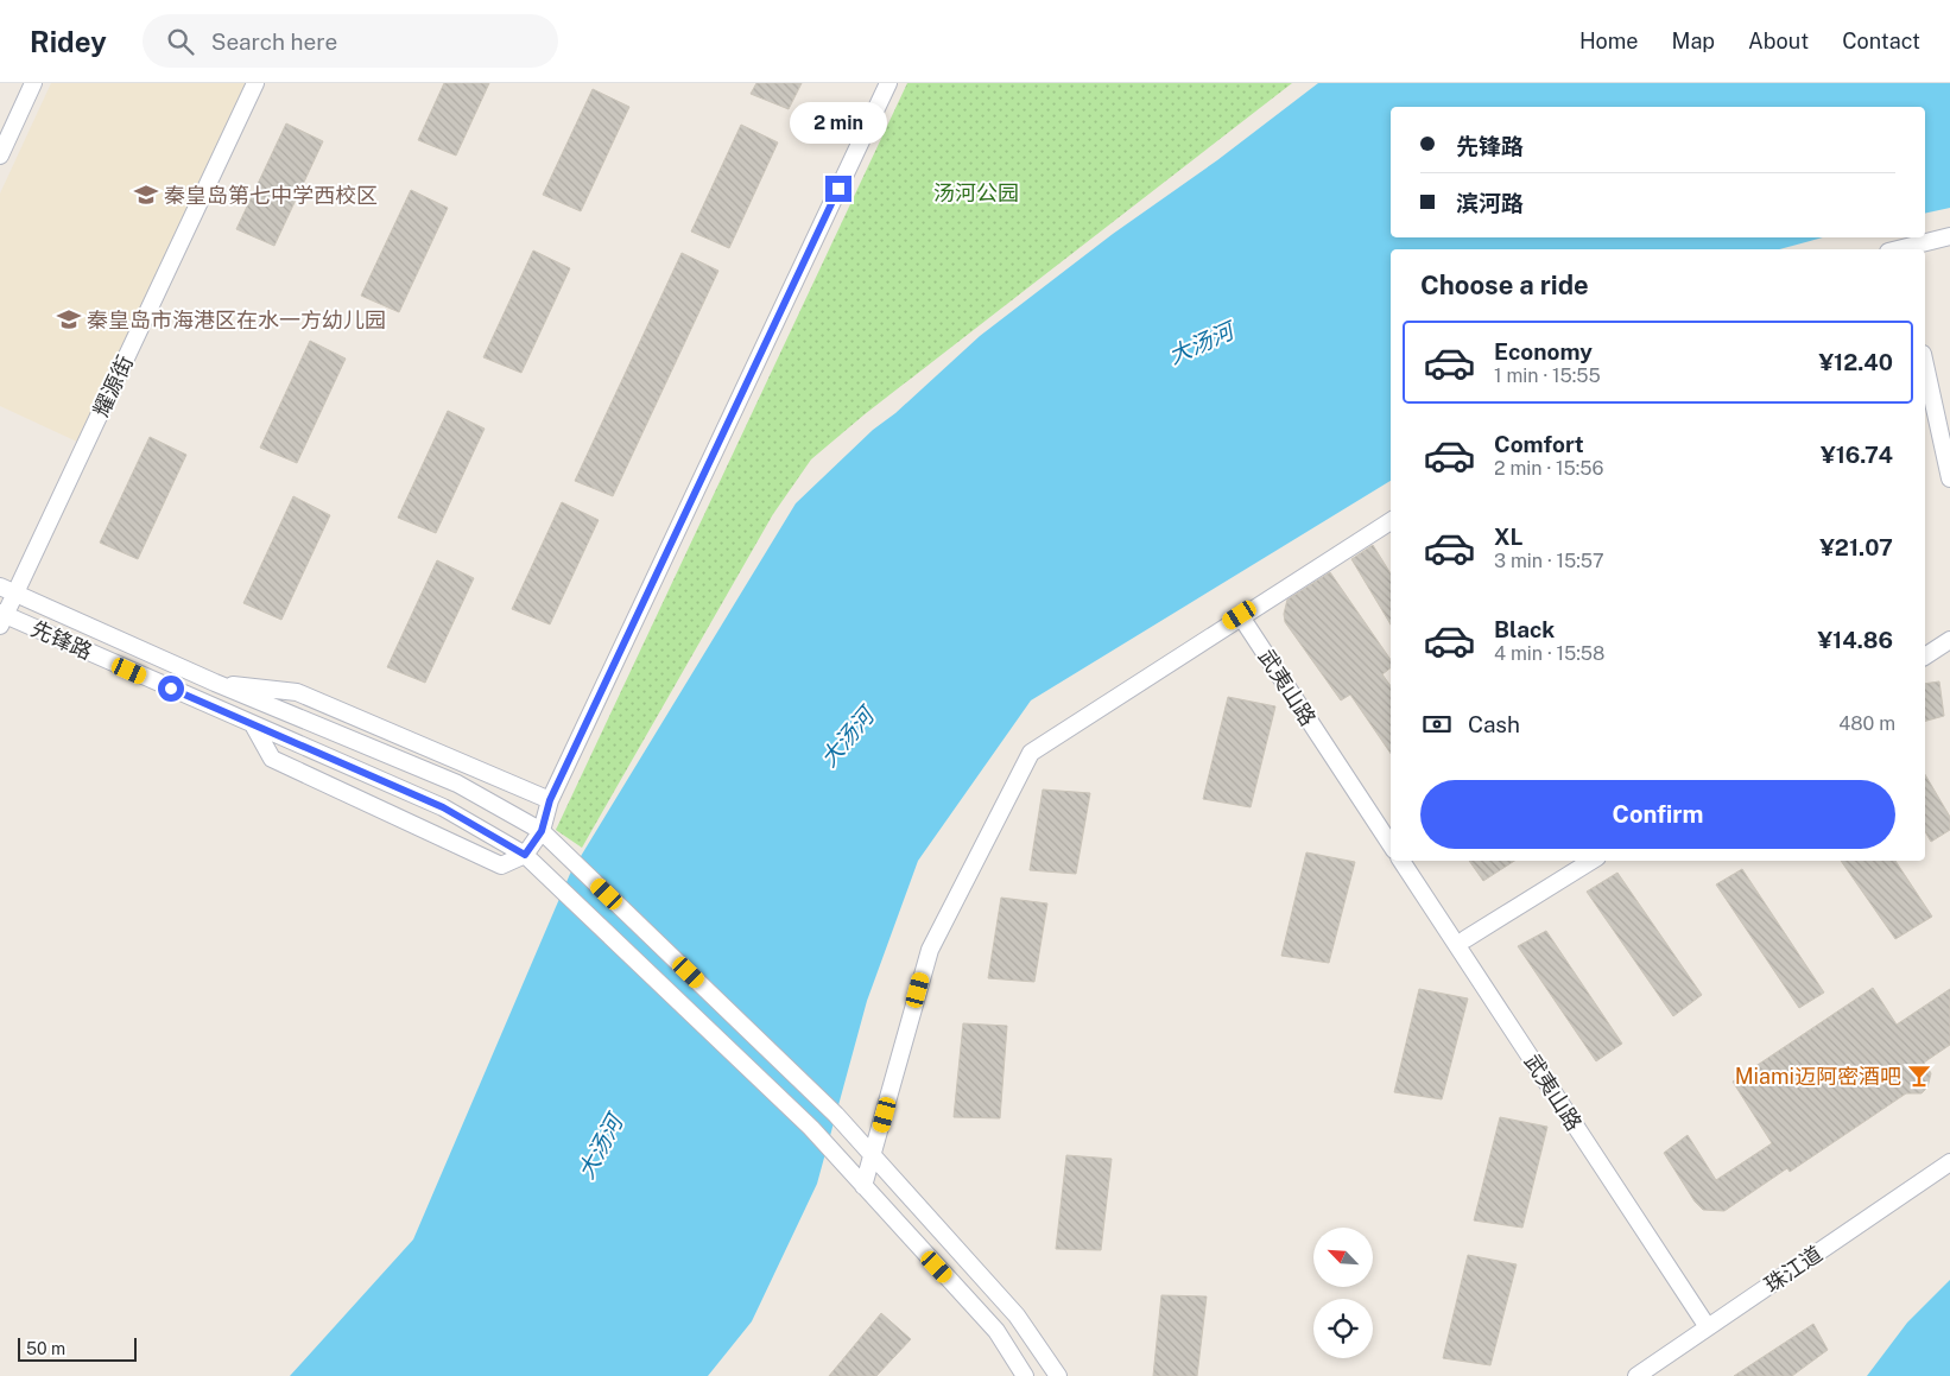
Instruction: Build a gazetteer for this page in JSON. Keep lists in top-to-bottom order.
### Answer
{
  "streets": {
    "street": [
      "耀源街",
      "先锋路",
      "武夷山路",
      "珠江道"
    ]
  },
  "crossings": [
    ["耀源街", "先锋路"],
    ["武夷山路", "珠江道"]
  ],
  "water": ["大汤河"],
  "parks": ["汤河公园"],
  "places": {
    "school or university": ["秦皇岛第七中学西校区", "秦皇岛市海港区在水一方幼儿园"],
    "bar": ["Miami迈阿密酒吧"]
  },
  "scale_bar": "50 m",
  "north": "top left",
  "page": {
    "header": "Ridey",
    "search": "Search here",
    "nav": [
      "Home",
      "Map",
      "About",
      "Contact"
    ],
    "bubble": "2 min",
    "banner": ["先锋路", "滨河路"],
    "heading": "Choose a ride",
    "list": [
      {
        "name": "Economy",
        "note": "1 min · 15:55",
        "value": "¥12.40"
      },
      {
        "name": "Comfort",
        "note": "2 min · 15:56",
        "value": "¥16.74"
      },
      {
        "name": "XL",
        "note": "3 min · 15:57",
        "value": "¥21.07"
      },
      {
        "name": "Black",
        "note": "4 min · 15:58",
        "value": "¥14.86"
      }
    ],
    "pay": ["Cash", "480 m"],
    "buttons": "Confirm",
    "scale": "50 m"
  }
}
